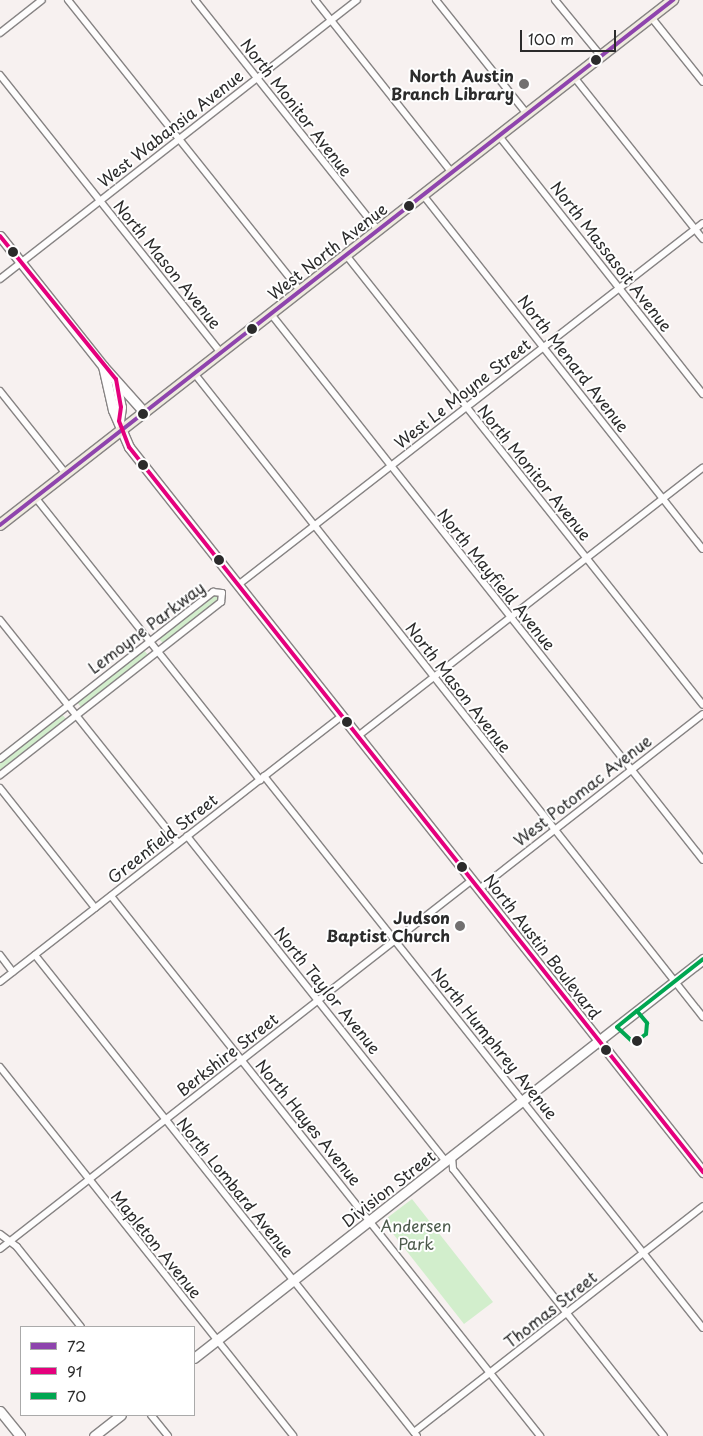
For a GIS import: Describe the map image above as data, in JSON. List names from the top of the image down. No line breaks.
{"streets":{"main road":["West North Avenue"],"street":["North Monitor Avenue","West Wabansia Avenue","North Massasoit Avenue","North Mason Avenue","North Menard Avenue","West Le Moyne Street","North Mayfield Avenue","Lemoyne Parkway","West Potomac Avenue","Greenfield Street","North Austin Boulevard","North Taylor Avenue","North Humphrey Avenue","Berkshire Street","North Hayes Avenue","North Lombard Avenue","Division Street","Mapleton Avenue","Thomas Street"]},"crossings":[["North Monitor Avenue","West Wabansia Avenue"],["North Monitor Avenue","West North Avenue"],["North Monitor Avenue","West Le Moyne Street"],["West Wabansia Avenue","North Mason Avenue"],["West North Avenue","North Massasoit Avenue"],["West North Avenue","North Mason Avenue"],["West North Avenue","North Menard Avenue"],["West North Avenue","North Mayfield Avenue"],["West North Avenue","North Austin Boulevard"],["West North Avenue","North Humphrey Avenue"],["North Massasoit Avenue","West Le Moyne Street"],["North Mason Avenue","West Le Moyne Street"],["North Mason Avenue","West Potomac Avenue"],["North Mason Avenue","Division Street"],["North Menard Avenue","West Le Moyne Street"],["West Le Moyne Street","North Mayfield Avenue"],["West Le Moyne Street","North Austin Boulevard"],["North Mayfield Avenue","West Potomac Avenue"],["Lemoyne Parkway","North Humphrey Avenue"],["West Potomac Avenue","North Austin Boulevard"],["Greenfield Street","North Austin Boulevard"],["Greenfield Street","North Taylor Avenue"],["Greenfield Street","North Humphrey Avenue"],["Greenfield Street","North Hayes Avenue"],["Greenfield Street","North Lombard Avenue"],["North Austin Boulevard","Berkshire Street"],["North Austin Boulevard","Division Street"],["North Taylor Avenue","Berkshire Street"],["North Taylor Avenue","Division Street"],["North Humphrey Avenue","Berkshire Street"],["North Humphrey Avenue","Division Street"],["North Humphrey Avenue","Thomas Street"],["Berkshire Street","North Hayes Avenue"],["Berkshire Street","North Lombard Avenue"],["Berkshire Street","Mapleton Avenue"],["North Hayes Avenue","Division Street"],["North Hayes Avenue","Thomas Street"],["North Lombard Avenue","Division Street"],["North Lombard Avenue","Thomas Street"],["Division Street","Mapleton Avenue"]],"parks":["Andersen Park"],"places":["North Austin Branch Library","Judson Baptist Church"],"lines":["transit line 72","transit line 91","transit line 70"],"legend":["72","91","70"],"scale_bar":"100 m"}
